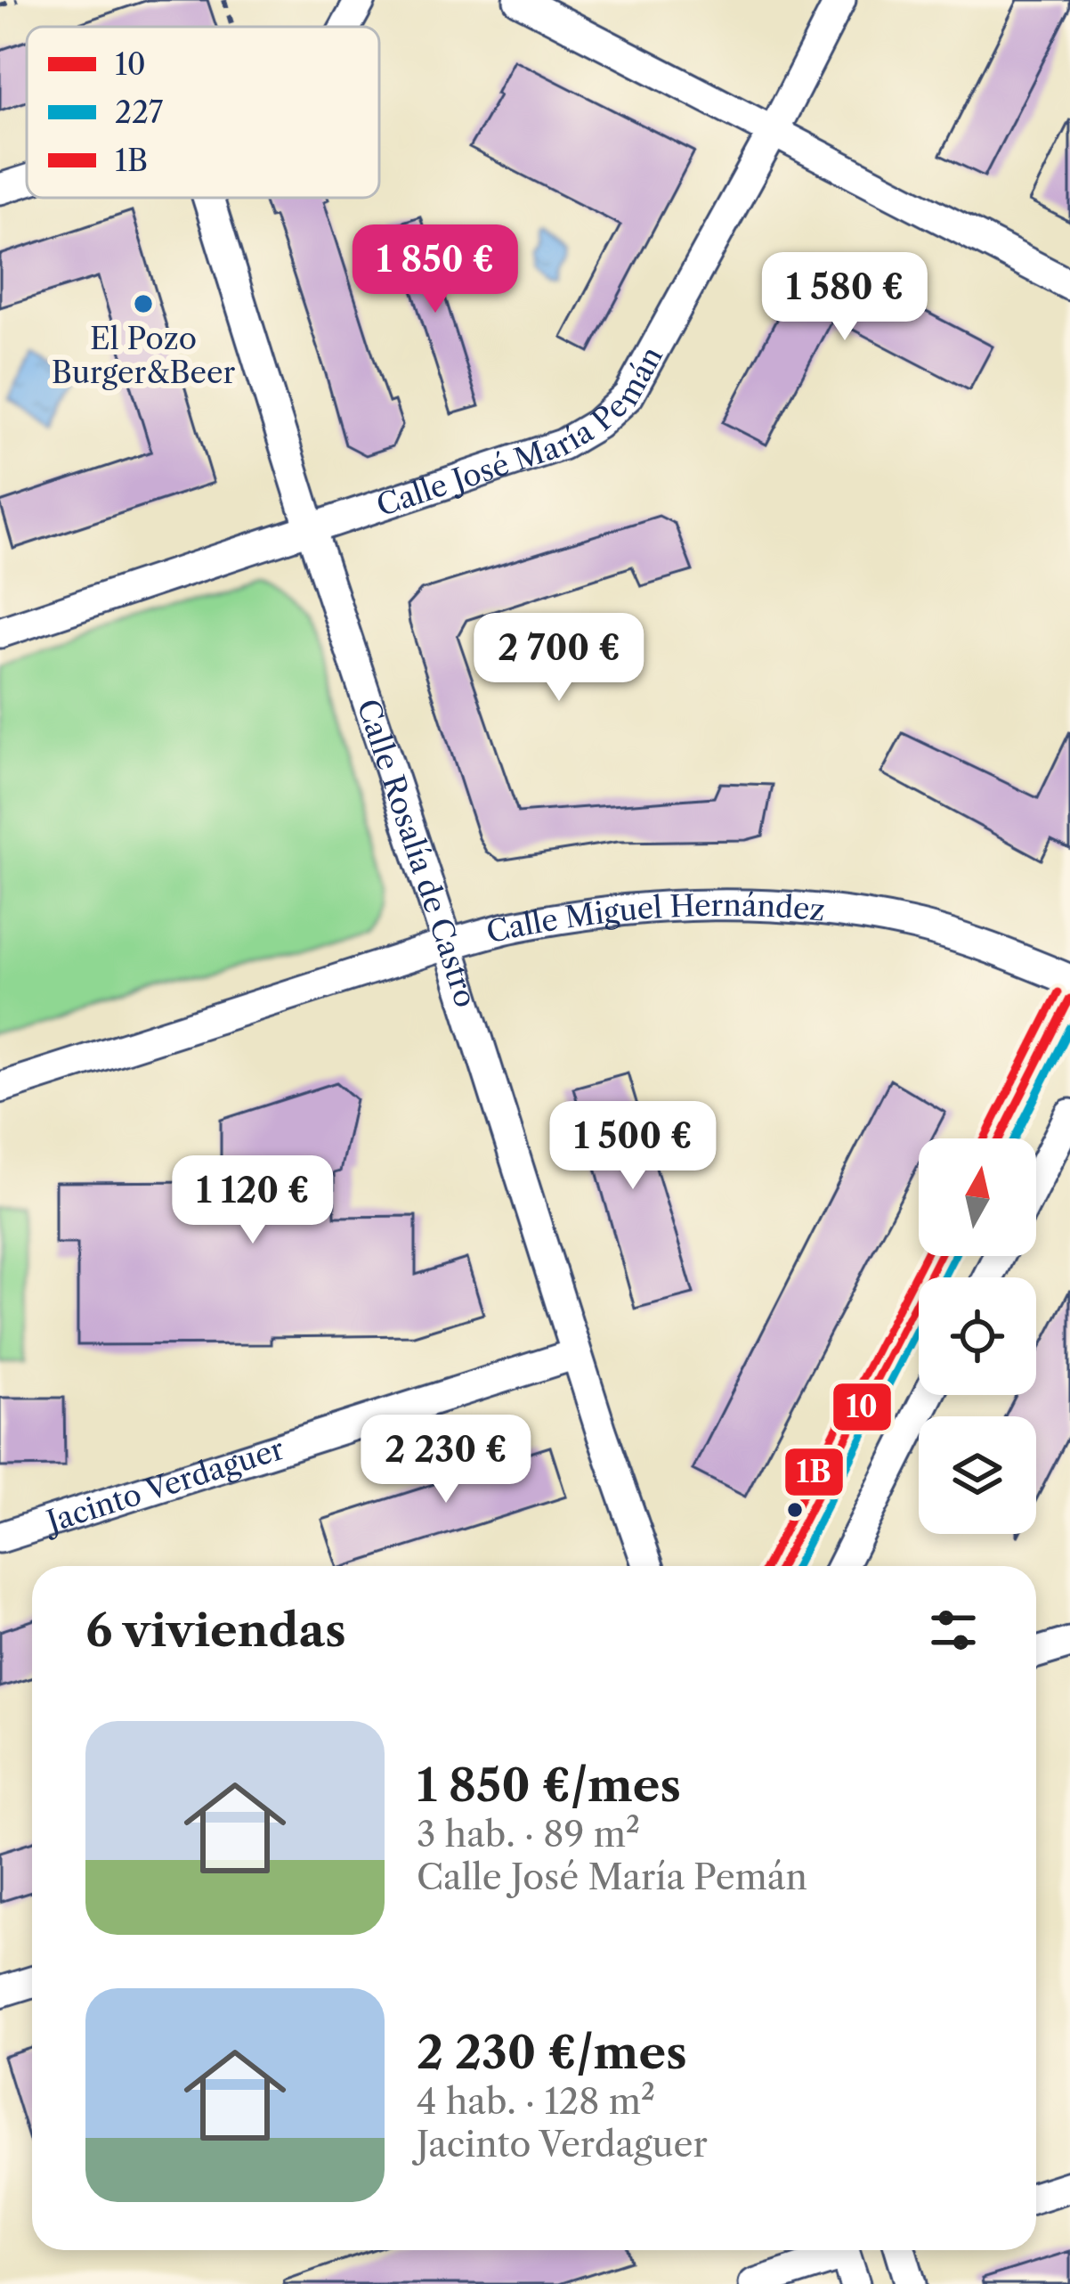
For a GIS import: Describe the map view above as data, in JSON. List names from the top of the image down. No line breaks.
{"streets":{"street":["Calle José María Pemán","Calle Rosalía de Castro","Calle Miguel Hernández","Jacinto Verdaguer"]},"crossings":[["Calle José María Pemán","Calle Rosalía de Castro"],["Calle Rosalía de Castro","Calle Miguel Hernández"],["Calle Rosalía de Castro","Jacinto Verdaguer"]],"places":["El Pozo Burger&Beer"],"lines":["transit line 1B","transit line 10","transit line 227"],"legend":["10","227","1B"],"north":"top","page":{"price":["1 850 €","1 580 €","2 700 €","1 500 €","1 120 €","2 230 €"],"heading":"6 viviendas","list":[{"name":"1 850 €/mes","note":"3 hab. · 89 m² · Calle José María Pemán"},{"name":"2 230 €/mes","note":"4 hab. · 128 m² · Jacinto Verdaguer"}]}}
